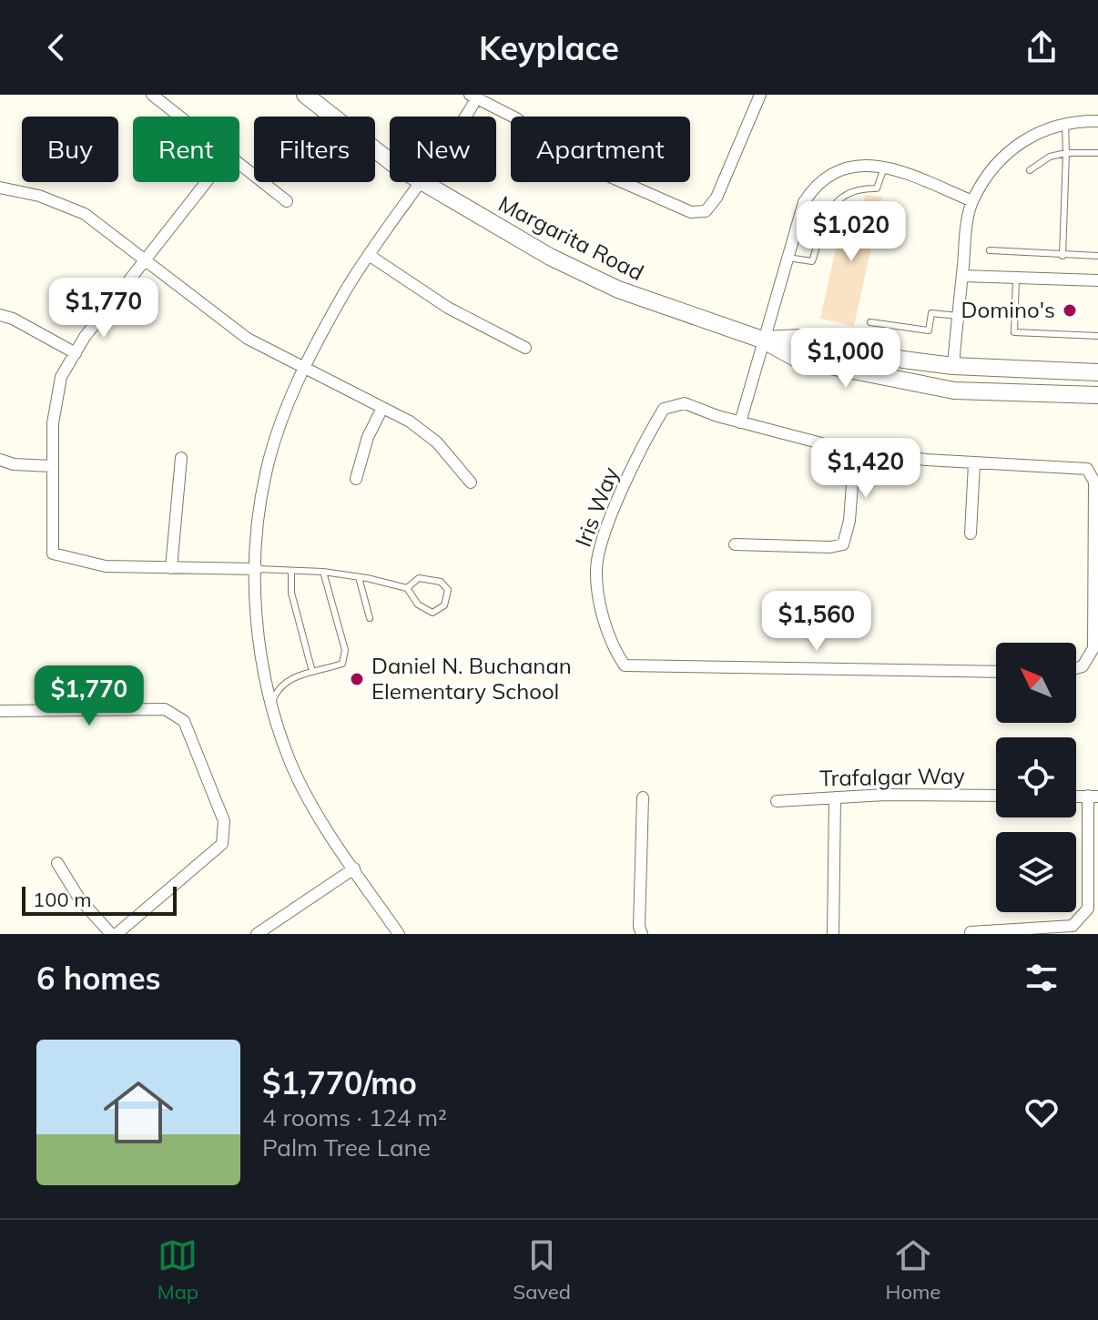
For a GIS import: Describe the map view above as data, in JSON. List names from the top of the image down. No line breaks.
{"streets":{"main road":["Margarita Road"],"street":["Iris Way","Trafalgar Way"]},"places":["Domino's","Daniel N. Buchanan Elementary School"],"scale_bar":"100 m","north":"top left","page":{"header":"Keyplace","chip":["Buy","Rent","Filters","New","Apartment"],"price":["$1,020","$1,770","$1,000","$1,420","$1,560","$1,770"],"scale":"100 m","heading":"6 homes","list":[{"name":"$1,770/mo","note":"4 rooms · 124 m² · Palm Tree Lane"}],"tabs":["Map","Saved","Home"]}}
